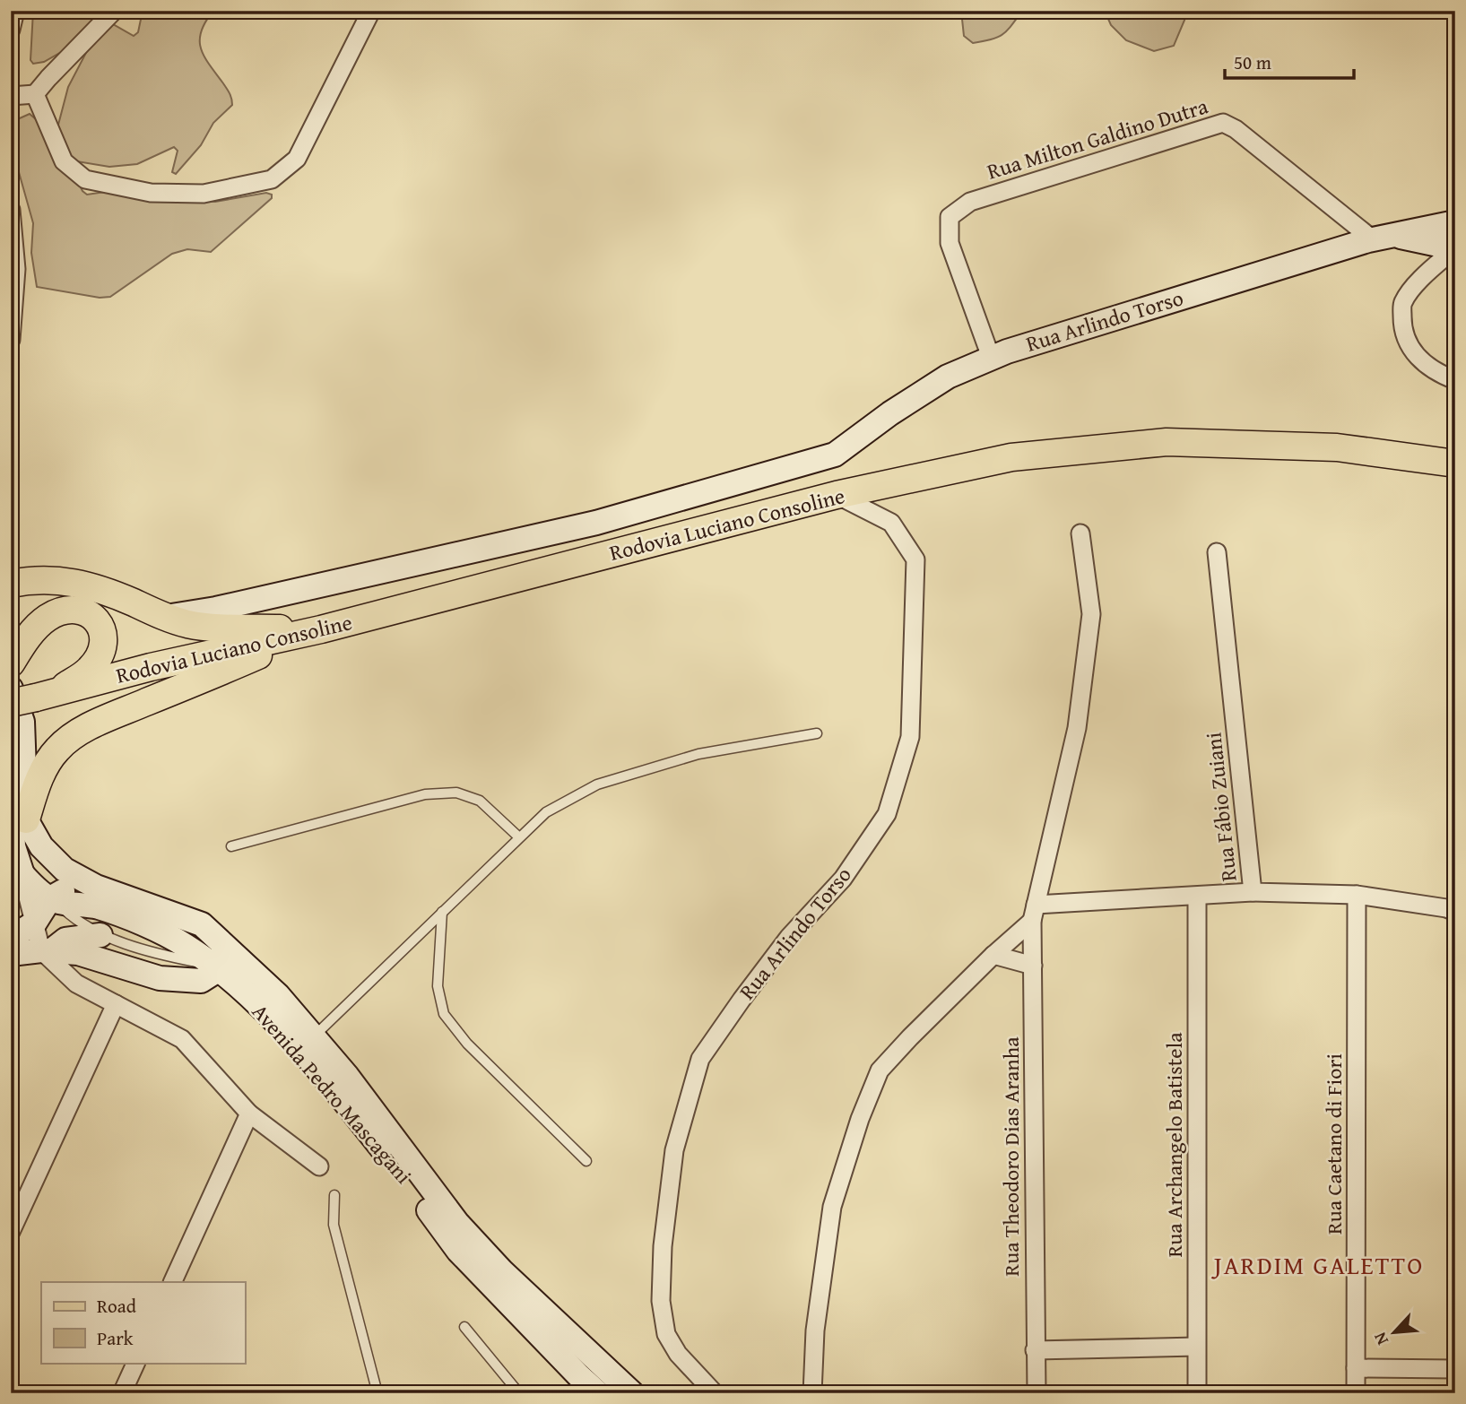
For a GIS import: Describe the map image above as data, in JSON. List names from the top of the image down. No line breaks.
{"streets":{"main road":["Rua Arlindo Torso","Rodovia Luciano Consoline","Avenida Pedro Mascagani"],"street":["Rua Milton Galdino Dutra","Rua Fábio Zuiani","Rua Caetano di Fiori","Rua Archangelo Batistela","Rua Theodoro Dias Aranha"]},"crossings":[["Rua Milton Galdino Dutra","Rua Arlindo Torso"],["Rua Arlindo Torso","Rodovia Luciano Consoline"],["Rua Fábio Zuiani","Rua Caetano di Fiori"]],"districts":["JARDIM GALETTO"],"legend":["Road","Park"],"scale_bar":"50 m","north":"bottom left"}
